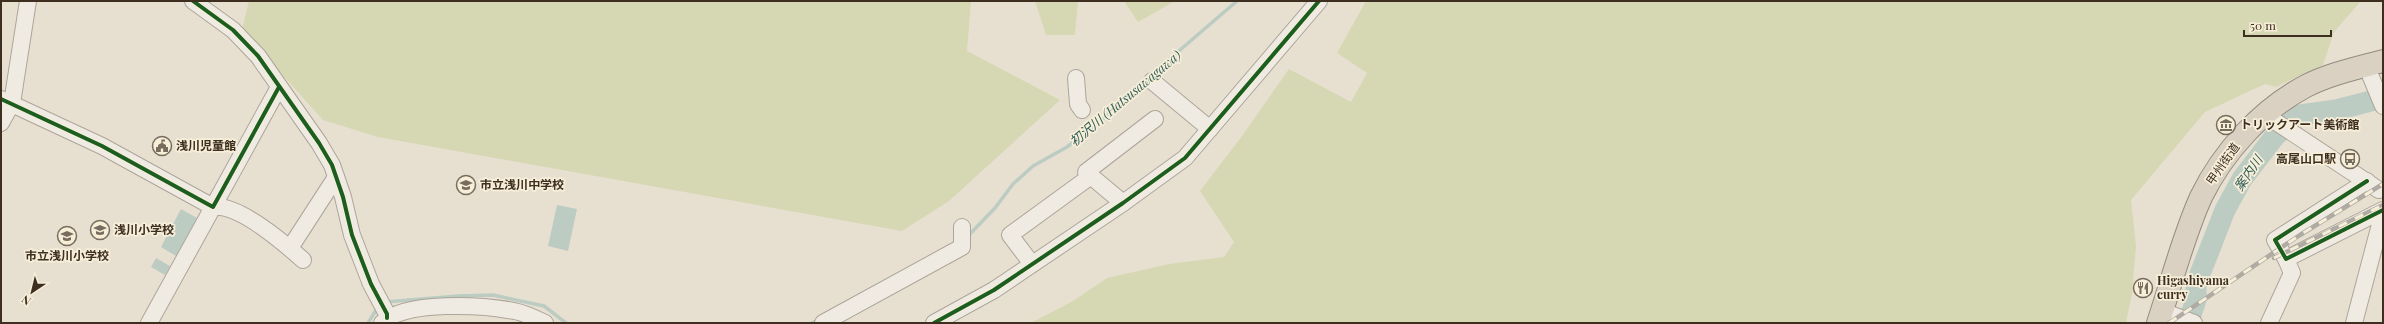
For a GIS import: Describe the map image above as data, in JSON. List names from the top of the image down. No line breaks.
{"streets":{"highway":["甲州街道"]},"water":["初沢川 (Hatsusawagawa)","案内川"],"places":{"museum":["トリックアート美術館"],"public building":["浅川児童館"],"bus stop":["高尾山口駅"],"school or university":["市立浅川中学校","浅川小学校","市立浅川小学校"],"restaurant":["Higashiyama curry"]},"scale_bar":"50 m","north":"bottom left"}
